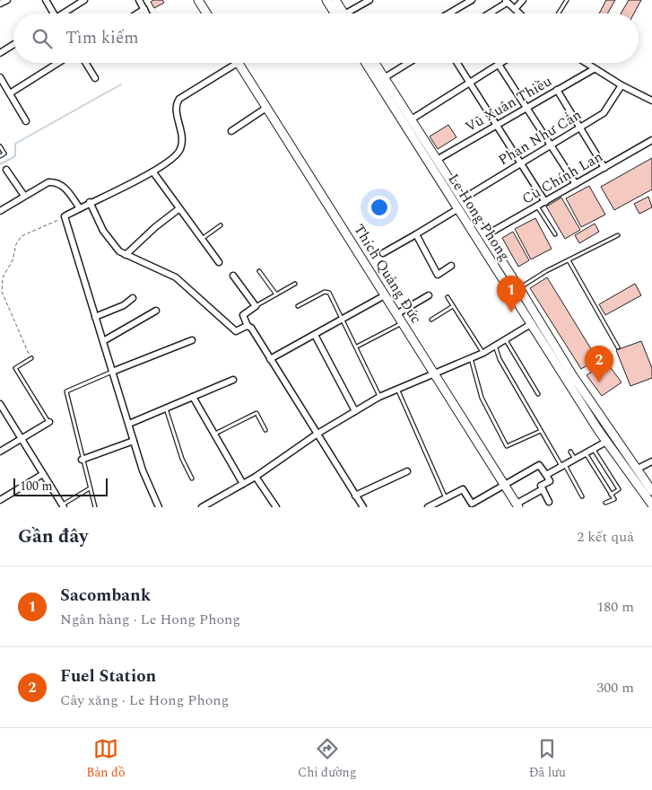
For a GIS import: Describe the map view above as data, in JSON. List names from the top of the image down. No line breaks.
{"streets":{"main road":["Le Hong Phong","Thích Quảng Đức"],"street":["Vũ Xuân Thiều","Phan Như Cẩn","Cù Chính Lan"]},"crossings":[["Vũ Xuân Thiều","Le Hong Phong"],["Phan Như Cẩn","Le Hong Phong"],["Cù Chính Lan","Le Hong Phong"]],"scale_bar":"100 m","page":{"search":"Tìm kiếm","pins":["1","2"],"scale":"100 m","heading":["Gần đây","2 kết quả"],"list":[{"mark":"1","name":"Sacombank","note":"Ngân hàng · Le Hong Phong","value":"180 m"},{"mark":"2","name":"Fuel Station","note":"Cây xăng · Le Hong Phong","value":"300 m"}],"nav":["Bản đồ","Chỉ đường","Đã lưu"]}}
